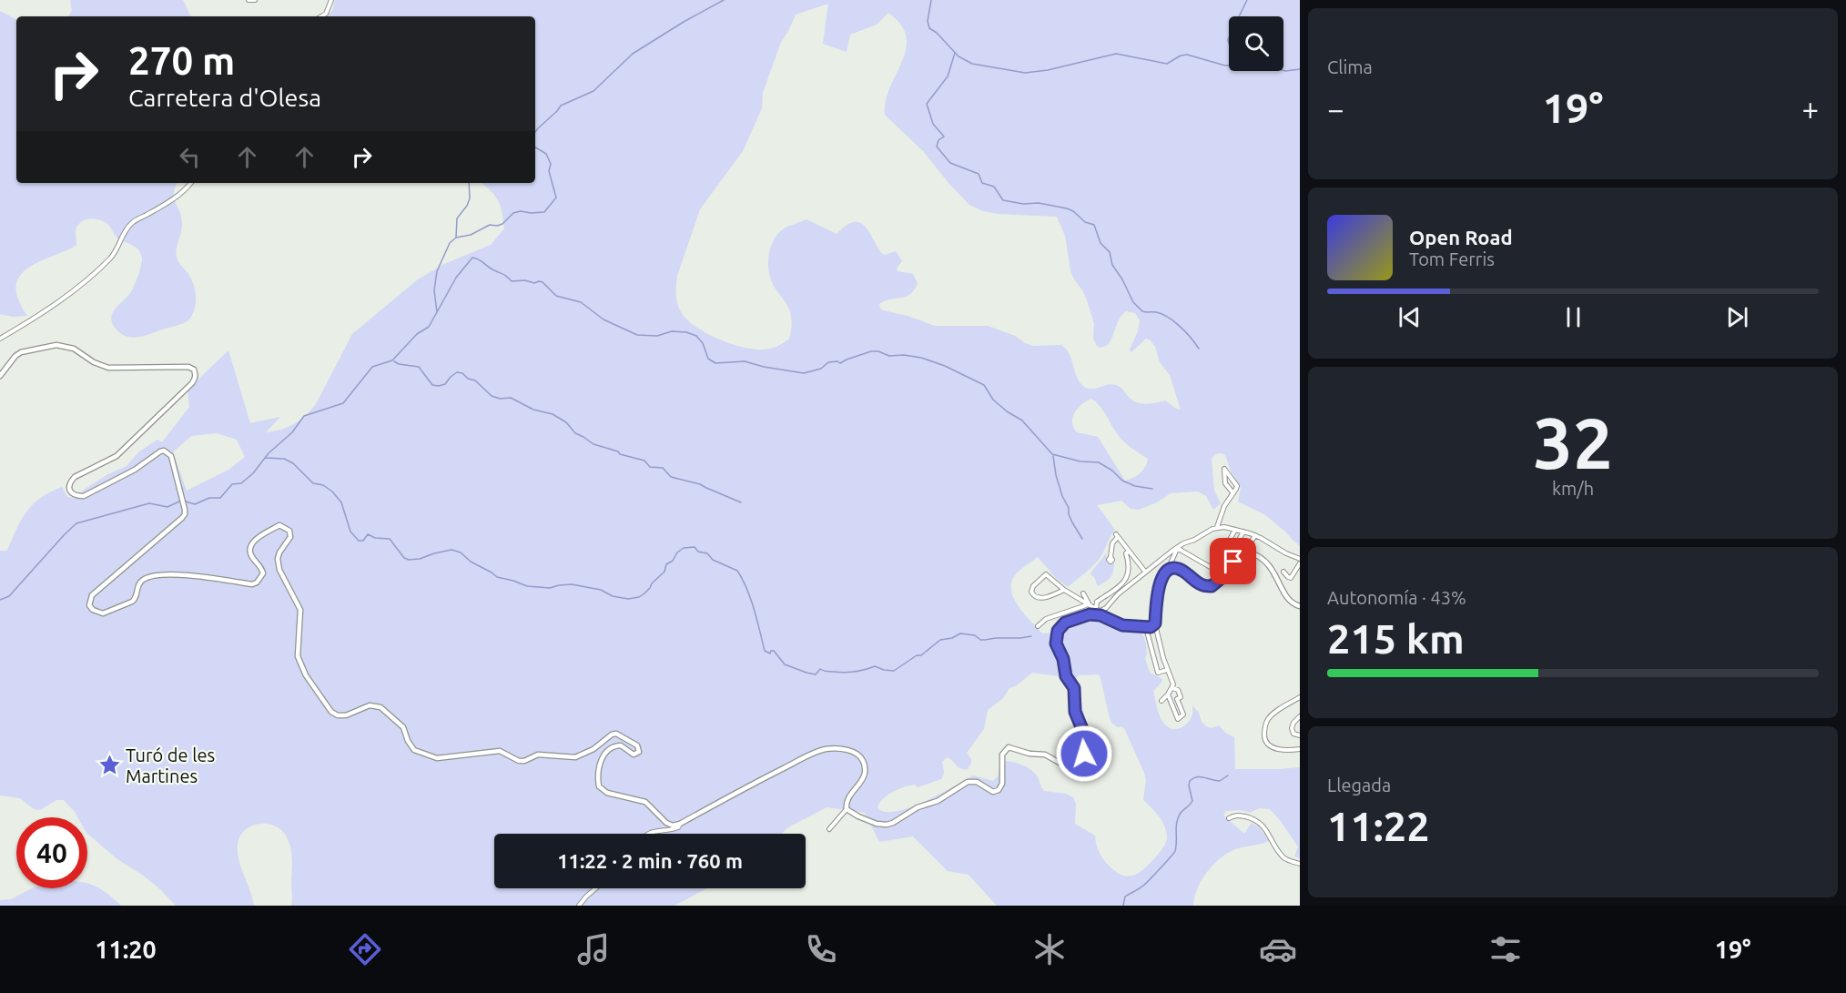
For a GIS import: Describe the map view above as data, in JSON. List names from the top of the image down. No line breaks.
{"places":{"place":["Turó de les Martines"]},"page":{"tile":["Clima",["32","km/h"],["Autonomía · 43%","215 km"],["Llegada","11:22"]],"turn":["270 m","Carretera d'Olesa"],"heat":["−","19°","+"],"song":["Open Road","Tom Ferris"],"limit":"40","trip":"11:22 · 2 min · 760 m","tabs":["11:20","19°"]}}
